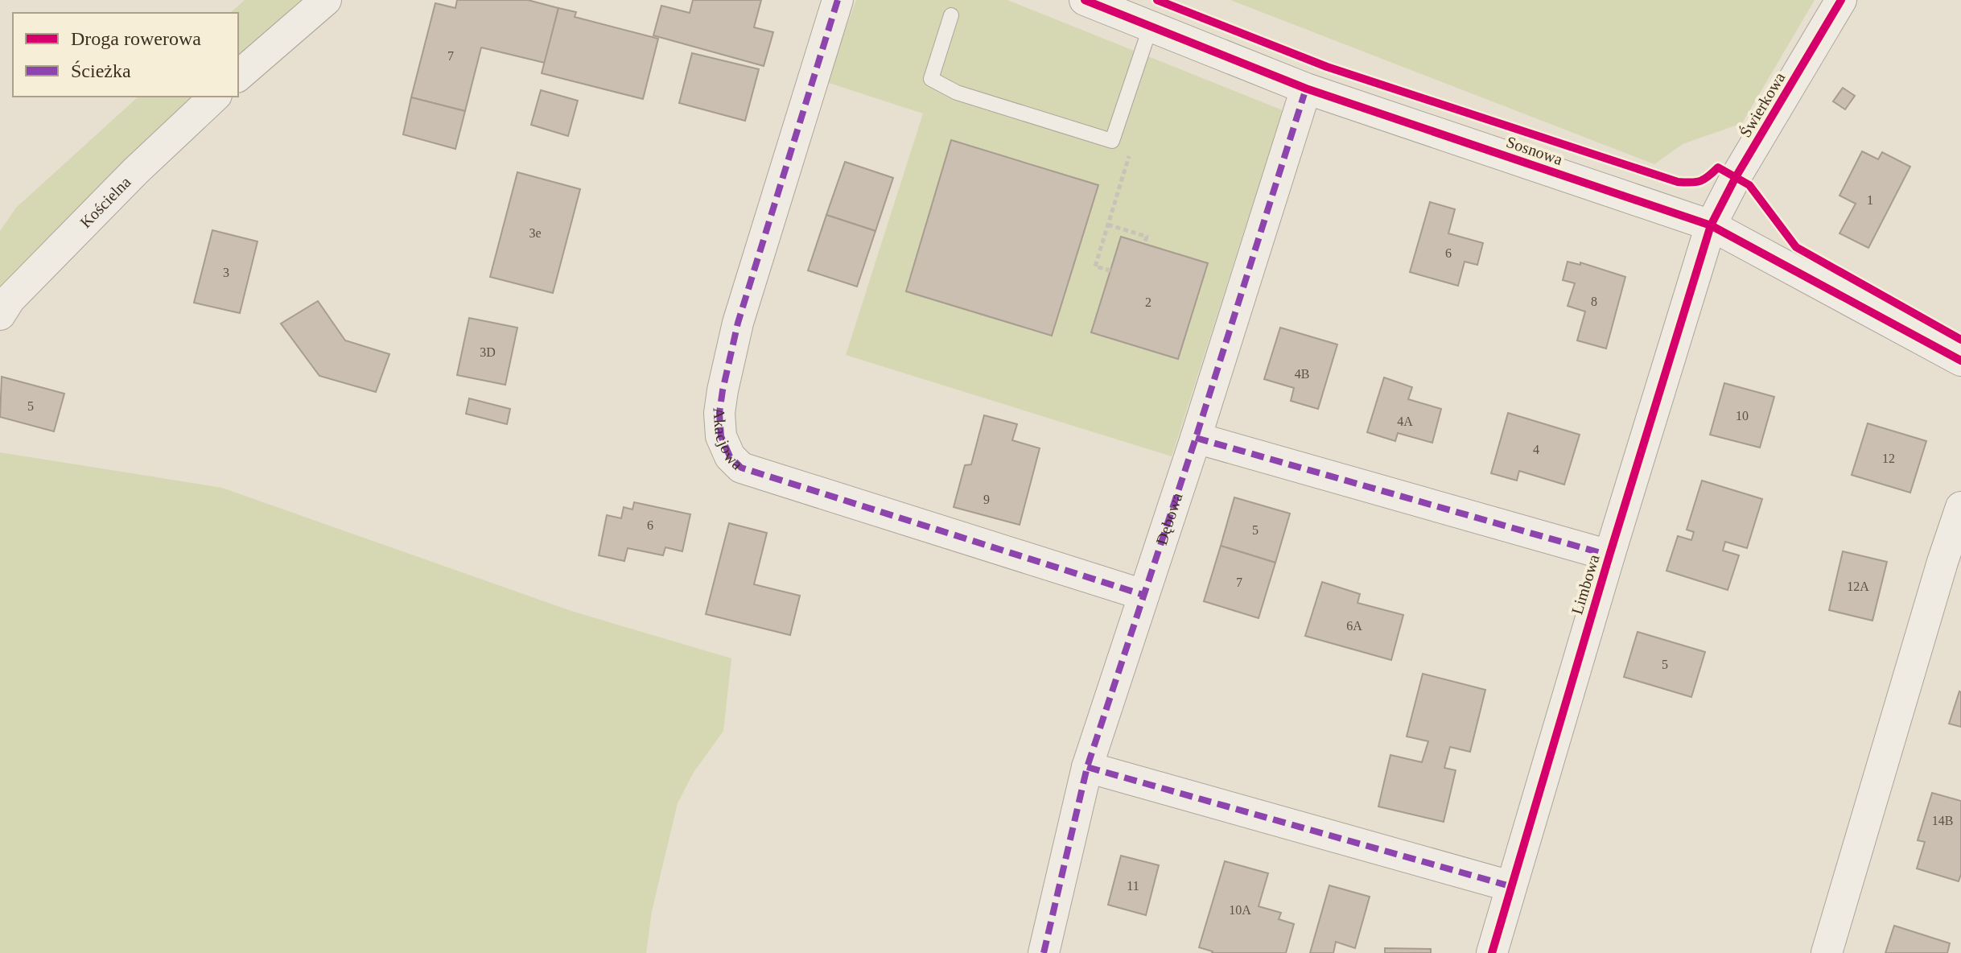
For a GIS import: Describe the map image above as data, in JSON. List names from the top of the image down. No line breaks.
{"streets":{"street":["Świerkowa","Sosnowa","Kościelna","Akacjowa","Dębowa","Limbowa"]},"crossings":[["Świerkowa","Sosnowa"],["Świerkowa","Limbowa"],["Sosnowa","Dębowa"],["Sosnowa","Limbowa"],["Akacjowa","Dębowa"],["Dębowa","Limbowa"]],"house_numbers":["7","1","3e","6","3","8","2","3D","4B","5","10","4A","4","12","9","6","5","7","12A","6A","5","14B","11","10A"],"legend":["Droga rowerowa","Ścieżka"]}
